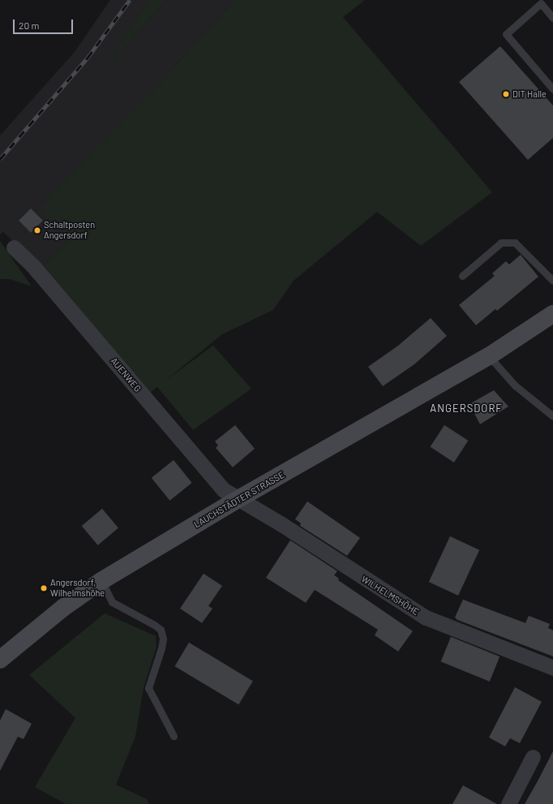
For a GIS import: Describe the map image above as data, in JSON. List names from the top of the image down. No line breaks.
{"streets":{"main road":["LAUCHSTÄDTER STRASSE"],"street":["AUENWEG","WILHELMSHÖHE"]},"crossings":[["AUENWEG","LAUCHSTÄDTER STRASSE"],["AUENWEG","WILHELMSHÖHE"],["LAUCHSTÄDTER STRASSE","WILHELMSHÖHE"]],"districts":["ANGERSDORF"],"places":["DIT Halle","Schaltposten Angersdorf","Angersdorf, Wilhelmshöhe"],"scale_bar":"20 m"}
